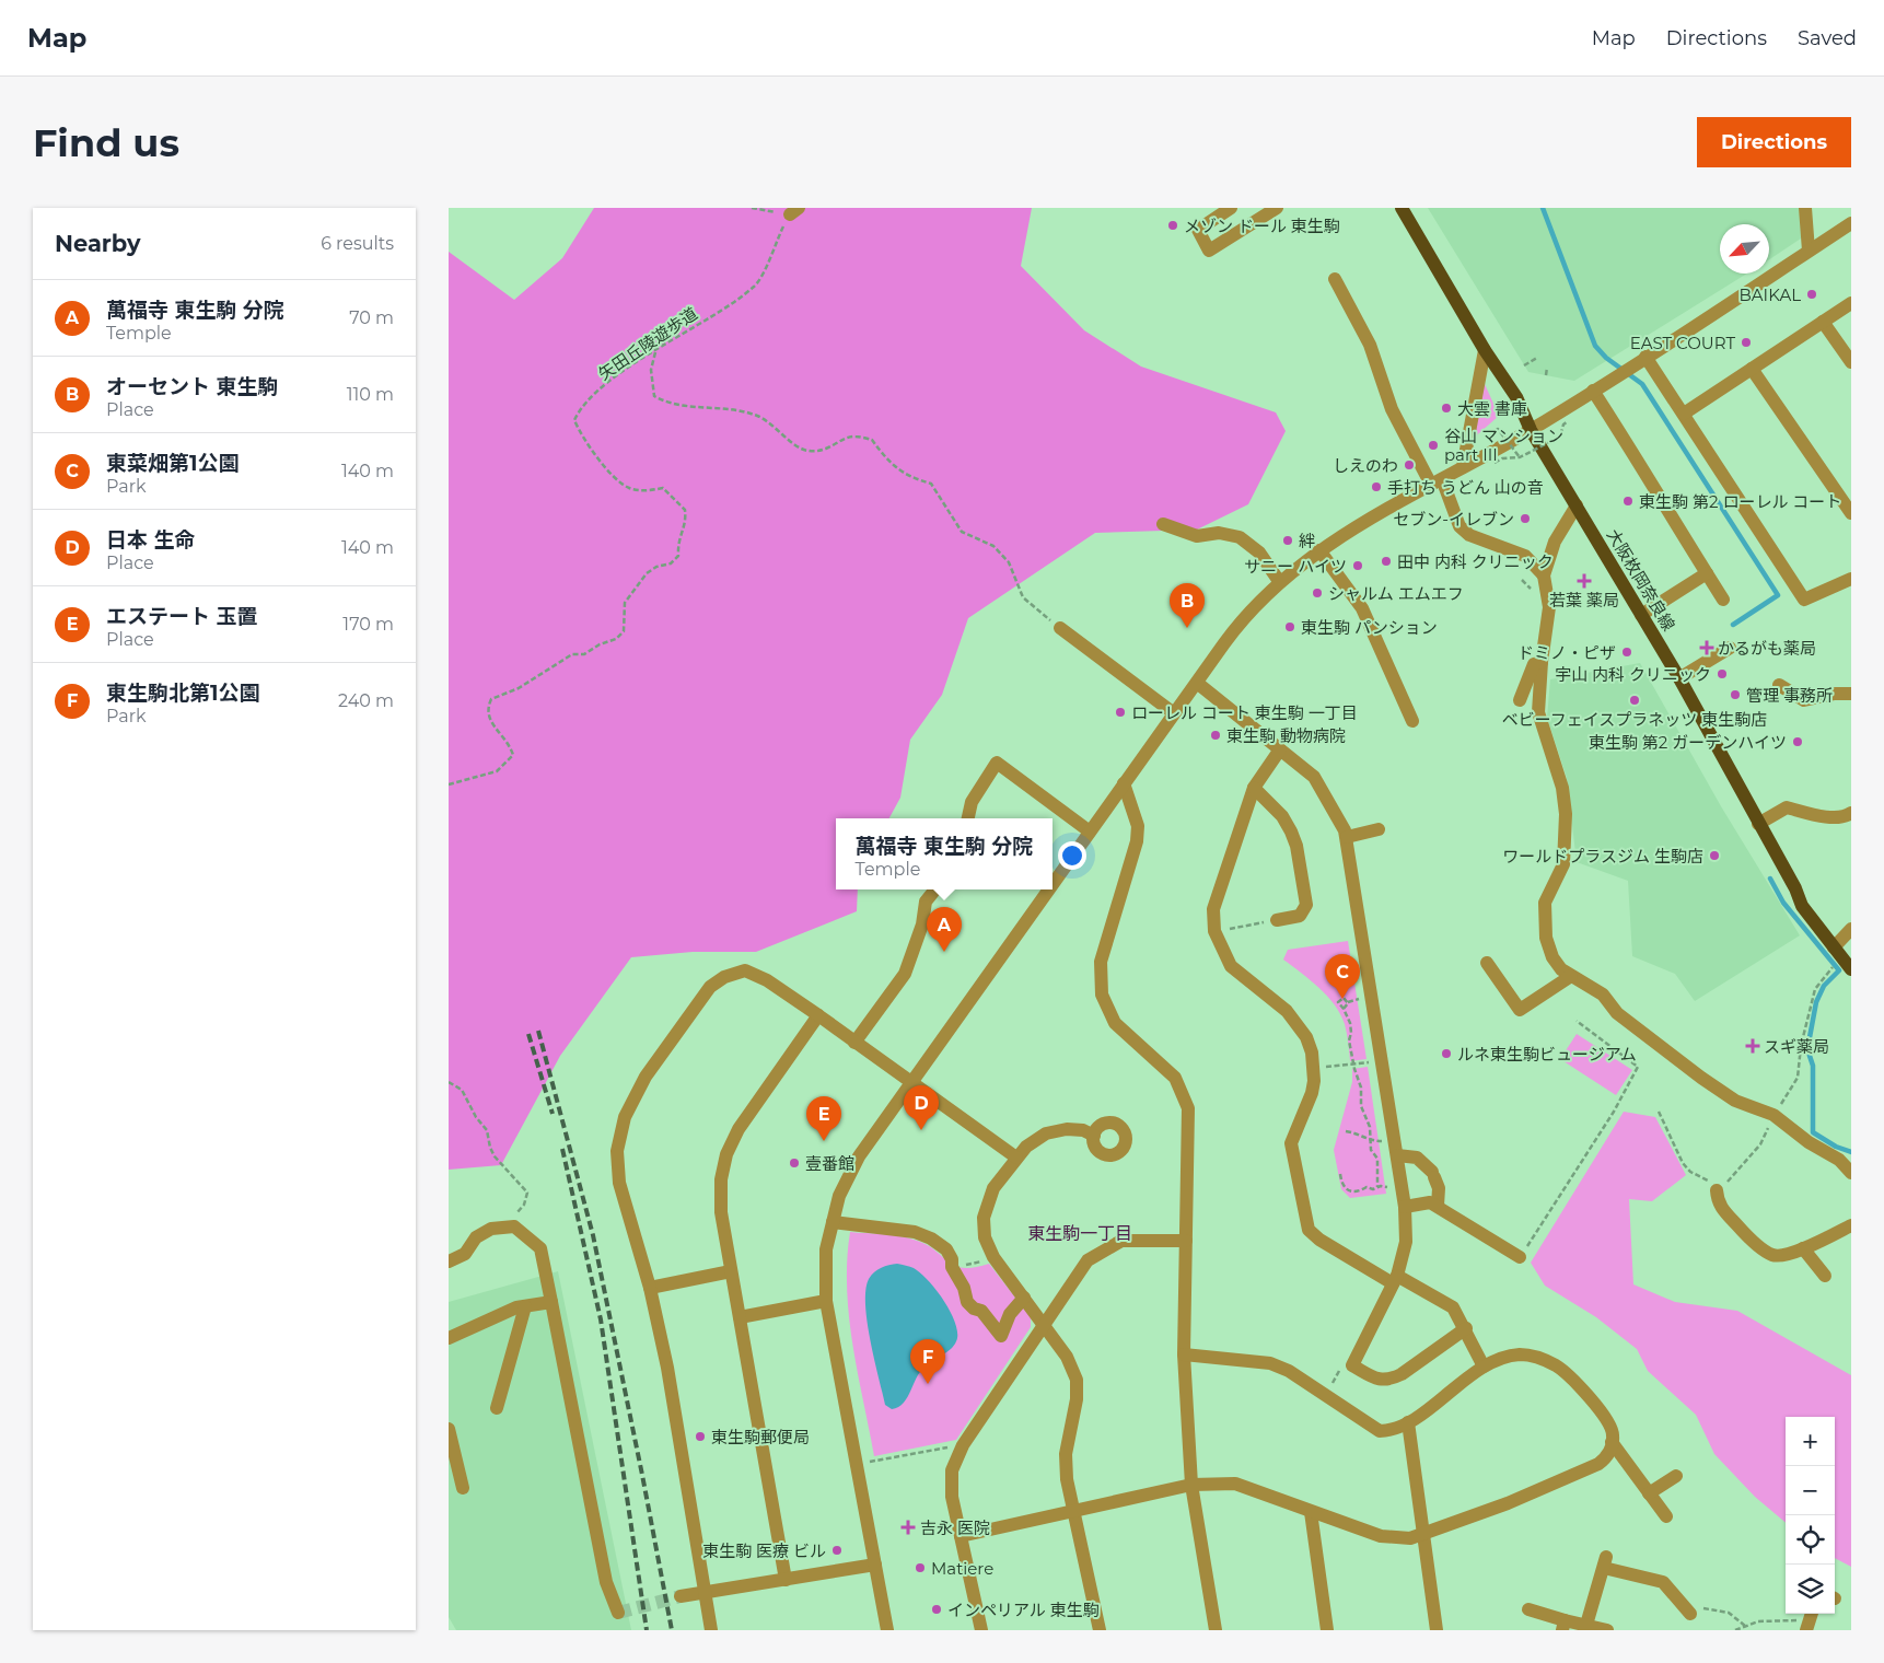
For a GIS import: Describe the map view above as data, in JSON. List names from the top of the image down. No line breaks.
{"streets":{"main road":["大阪枚岡奈良線"],"path":["矢田丘陵遊歩道"]},"districts":["東生駒一丁目"],"places":{"other":["メゾン ドール 東生駒","BAIKAL","EAST COURT","大雲 書庫","谷山 マンション part III","しえのわ","手打ち うどん 山の音","東生駒 第2 ローレル コート","セブン-イレブン","絆","田中 内科 クリニック","サニー ハイツ","シャルム エムエフ","東生駒 パンション","ドミノ・ピザ","宇山 内科 クリニック","管理 事務所","ベビーフェイスプラネッツ 東生駒店","ローレル コート 東生駒 一丁目","東生駒 動物病院","東生駒 第2 ガーデンハイツ","ワールドプラスジム 生駒店","ルネ東生駒ビュージアム","壹番館","東生駒郵便局","東生駒 医療 ビル","Matiere","インペリアル 東生駒"],"health":["若葉 薬局","かるがも薬局","スギ薬局","吉永 医院"]},"north":"bottom left","page":{"header":"Map","nav":["Map","Directions","Saved"],"buttons":"Directions","title":"Find us","heading":["Nearby","6 results"],"list":[{"mark":"A","name":"萬福寺 東生駒 分院","note":"Temple","value":"70 m"},{"mark":"B","name":"オーセント 東生駒","note":"Place","value":"110 m"},{"mark":"C","name":"東菜畑第1公園","note":"Park","value":"140 m"},{"mark":"D","name":"日本 生命","note":"Place","value":"140 m"},{"mark":"E","name":"エステート 玉置","note":"Place","value":"170 m"},{"mark":"F","name":"東生駒北第1公園","note":"Park","value":"240 m"}],"pins":["B","A","C","D","E","F"],"popup":["萬福寺 東生駒 分院","Temple"],"map_buttons":["+","−"]}}
